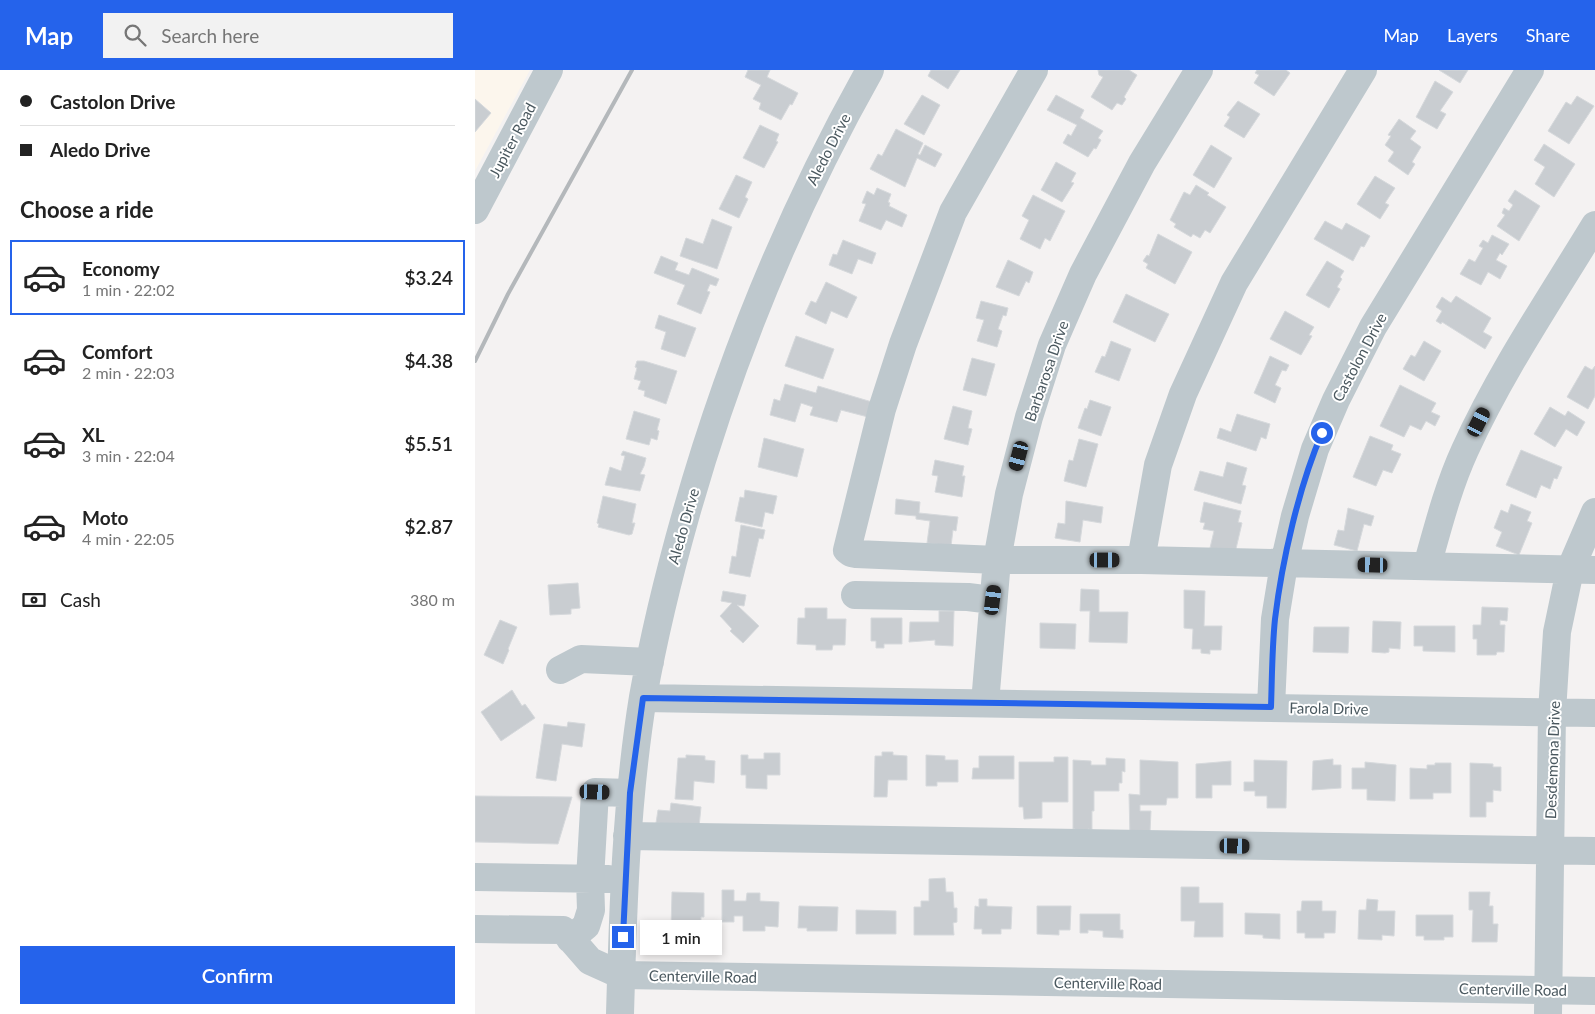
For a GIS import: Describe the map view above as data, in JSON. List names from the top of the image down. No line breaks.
{"streets":{"street":["Jupiter Road","Aledo Drive","Castolon Drive","Barbarosa Drive","Farola Drive","Desdemona Drive","Centerville Road"]},"crossings":[["Aledo Drive","Farola Drive"],["Aledo Drive","Centerville Road"],["Castolon Drive","Farola Drive"],["Barbarosa Drive","Farola Drive"],["Farola Drive","Desdemona Drive"],["Desdemona Drive","Centerville Road"]],"page":{"header":"Map","search":"Search here","nav":["Map","Layers","Share"],"banner":["Castolon Drive","Aledo Drive"],"heading":"Choose a ride","list":[{"name":"Economy","note":"1 min · 22:02","value":"$3.24"},{"name":"Comfort","note":"2 min · 22:03","value":"$4.38"},{"name":"XL","note":"3 min · 22:04","value":"$5.51"},{"name":"Moto","note":"4 min · 22:05","value":"$2.87"}],"pay":["Cash","380 m"],"bubble":"1 min","buttons":"Confirm"}}
